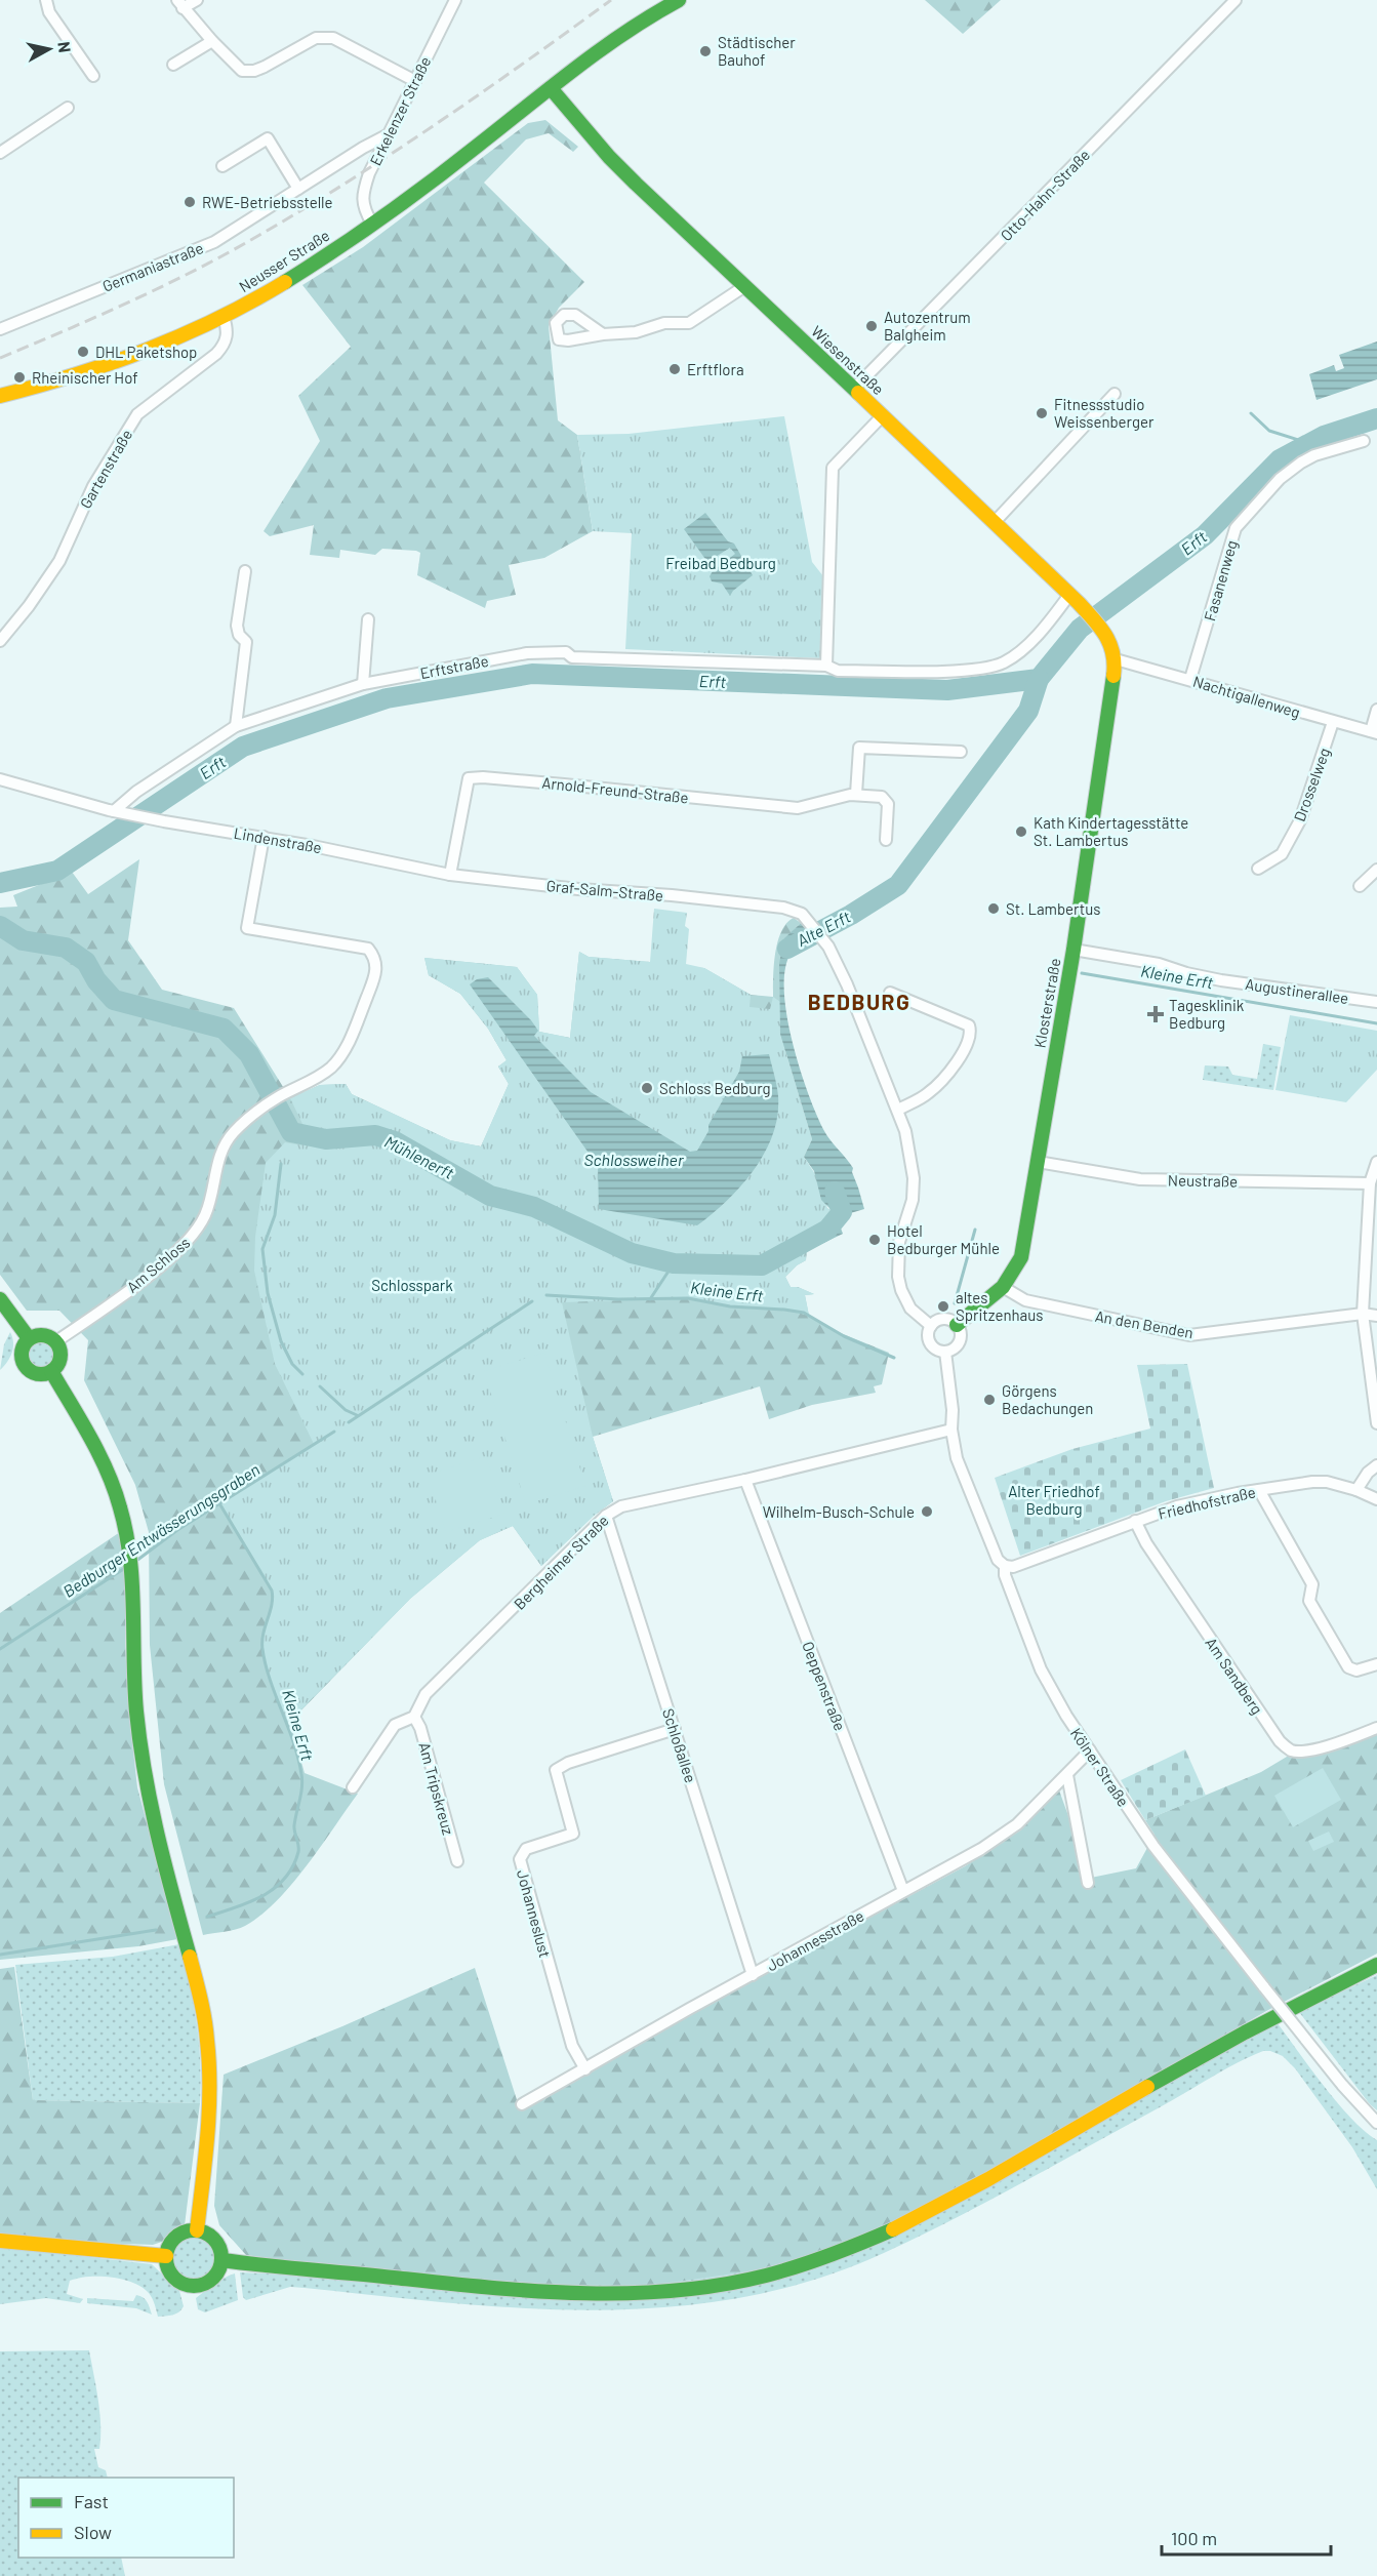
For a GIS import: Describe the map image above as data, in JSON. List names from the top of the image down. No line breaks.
{"streets":{"street":["Erkelenzer Straße","Otto-Hahn-Straße","Neusser Straße","Germaniastraße","Wiesenstraße","Gartenstraße","Fasanenweg","Erftstraße","Nachtigallenweg","Drosselweg","Arnold-Freund-Straße","Lindenstraße","Graf-Salm-Straße","Augustinerallee","Klosterstraße","Neustraße","Am Schloss","An den Benden","Friedhofstraße","Bergheimer Straße","Am Sandberg","Oeppenstraße","Schloßallee","Kölner Straße","Am Tripskreuz","Johanneslust","Johannesstraße"]},"crossings":[["Erkelenzer Straße","Neusser Straße"],["Erkelenzer Straße","Germaniastraße"],["Otto-Hahn-Straße","Wiesenstraße"],["Neusser Straße","Wiesenstraße"],["Neusser Straße","Gartenstraße"],["Wiesenstraße","Erftstraße"],["Wiesenstraße","Nachtigallenweg"],["Wiesenstraße","Klosterstraße"],["Fasanenweg","Nachtigallenweg"],["Erftstraße","Lindenstraße"],["Nachtigallenweg","Drosselweg"],["Nachtigallenweg","Klosterstraße"],["Arnold-Freund-Straße","Graf-Salm-Straße"],["Lindenstraße","Graf-Salm-Straße"],["Lindenstraße","Am Schloss"],["Augustinerallee","Klosterstraße"],["Klosterstraße","Neustraße"],["Klosterstraße","An den Benden"],["Klosterstraße","Kölner Straße"],["Friedhofstraße","Am Sandberg"],["Friedhofstraße","Kölner Straße"],["Bergheimer Straße","Oeppenstraße"],["Bergheimer Straße","Schloßallee"],["Bergheimer Straße","Kölner Straße"],["Bergheimer Straße","Am Tripskreuz"],["Oeppenstraße","Johannesstraße"],["Schloßallee","Johanneslust"],["Schloßallee","Johannesstraße"],["Kölner Straße","Johannesstraße"],["Johanneslust","Johannesstraße"]],"districts":["BEDBURG"],"water":["Erft","Alte Erft","Kleine Erft","Mühlenerft","Schlossweiher","Bedburger Entwässerungsgraben"],"parks":["Freibad Bedburg","Schlosspark","Alter Friedhof Bedburg"],"places":{"other":["Städtischer Bauhof","RWE-Betriebsstelle","Autozentrum Balgheim","DHL Paketshop","Erftflora","Rheinischer Hof","Fitnessstudio Weissenberger","Kath Kindertagesstätte St. Lambertus","St. Lambertus","Schloss Bedburg","Hotel Bedburger Mühle","altes Spritzenhaus","Görgens Bedachungen","Wilhelm-Busch-Schule"],"health":["Tagesklinik Bedburg"]},"legend":["Fast","Slow"],"scale_bar":"100 m","north":"right"}
